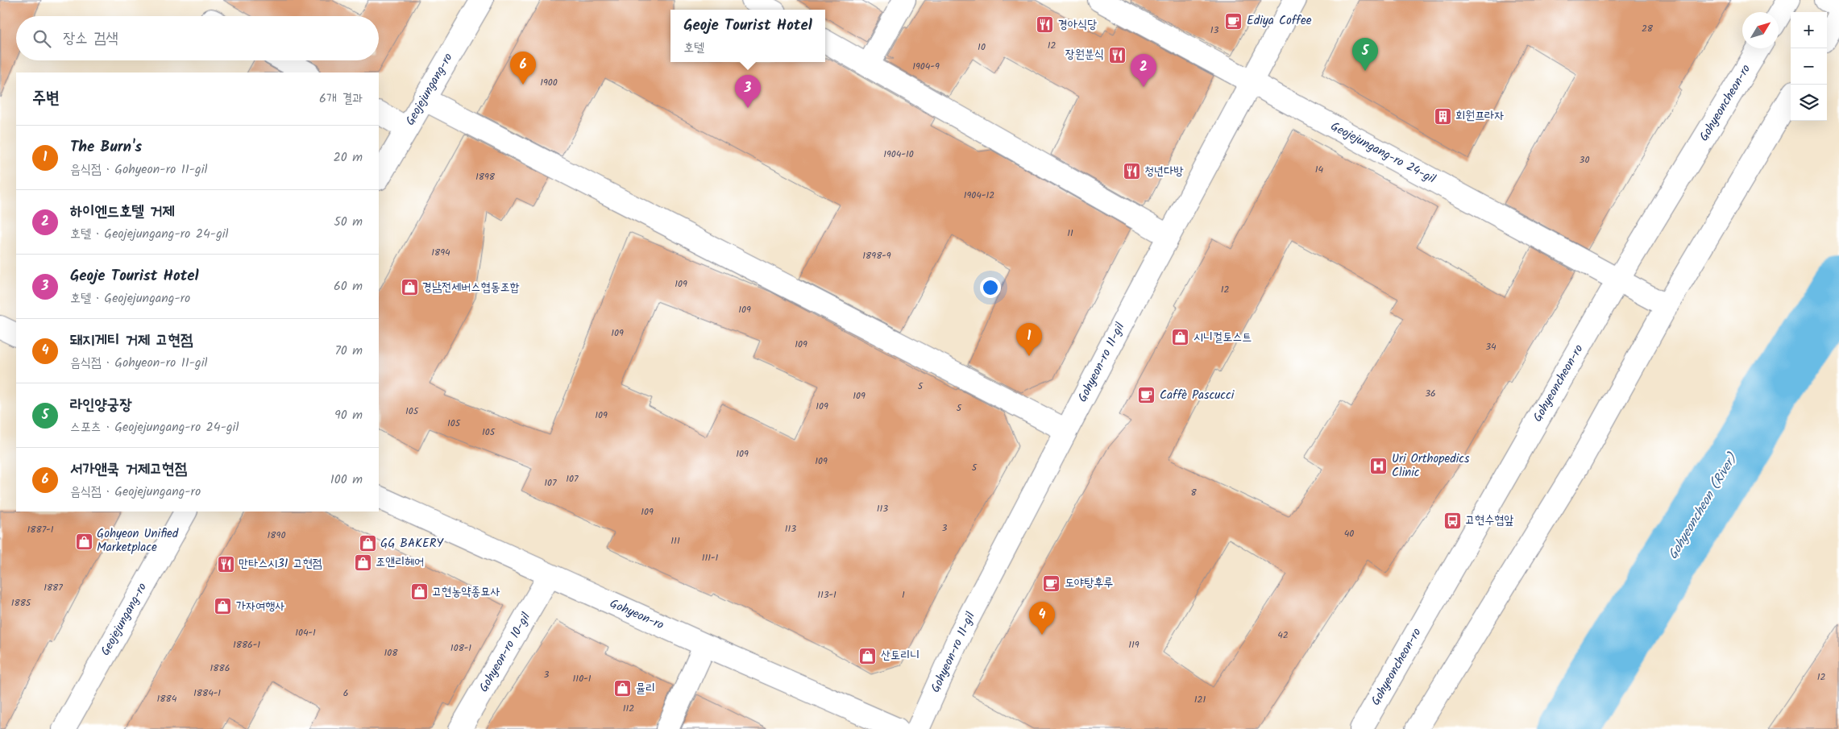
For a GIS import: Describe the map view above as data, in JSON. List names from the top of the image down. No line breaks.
{"streets":{"street":["Geojejungang-ro","Gohyeoncheon-ro","Geojejungang-ro 24-gil","Gohyeon-ro 11-gil","Gohyeon-ro","Gohyeon-ro 10-gil"]},"crossings":[["Gohyeoncheon-ro","Geojejungang-ro 24-gil"],["Geojejungang-ro 24-gil","Gohyeon-ro 11-gil"],["Gohyeon-ro","Gohyeon-ro 10-gil"]],"water":["Gohyeoncheon (River)"],"places":{"cafe":["Ediya Coffee","Caffè Pascucci","도야탕후루"],"restaurant":["경아식당","장원분식","청년다방","만타스시31 고현점"],"building":["회원프라자"],"shop":["경남전세버스협동조합","시니컬토스트","Gohyeon Unified Marketplace","GG BAKERY","조앤리헤어","고현농약종묘사","가자여행사","산토리니","뮬리"],"hospital":["Uri Orthopedics Clinic"],"bus stop":["고현수협앞"]},"house_numbers":["28","13","12","10","1904-9","1900","1904-10","30","14","1898","1904-12","11","1894","1898-9","109","12","109","109","109","34","5","36","109","109","5","105","109","105","105","109","109","5","107","107","8","113","109","3","113","1887-1","40","1890","111","111-1","1887","113-1","1","1885","104-1","42","1886-1","119","108-1","108","1886","3","12","110-1","1884-1","6","1884","121","112"],"north":"top right","page":{"popup":["Geoje Tourist Hotel","호텔"],"map_buttons":["+","−"],"search":"장소 검색","pins":["5","6","2","3","1","4"],"heading":["주변","6개 결과"],"list":[{"mark":"1","name":"The Burn's","note":"음식점 · Gohyeon-ro 11-gil","value":"20 m"},{"mark":"2","name":"하이엔드호텔 거제","note":"호텔 · Geojejungang-ro 24-gil","value":"50 m"},{"mark":"3","name":"Geoje Tourist Hotel","note":"호텔 · Geojejungang-ro","value":"60 m"},{"mark":"4","name":"돼지게티 거제 고현점","note":"음식점 · Gohyeon-ro 11-gil","value":"70 m"},{"mark":"5","name":"라인양궁장","note":"스포츠 · Geojejungang-ro 24-gil","value":"90 m"},{"mark":"6","name":"서가앤쿡 거제고현점","note":"음식점 · Geojejungang-ro","value":"100 m"}]}}
